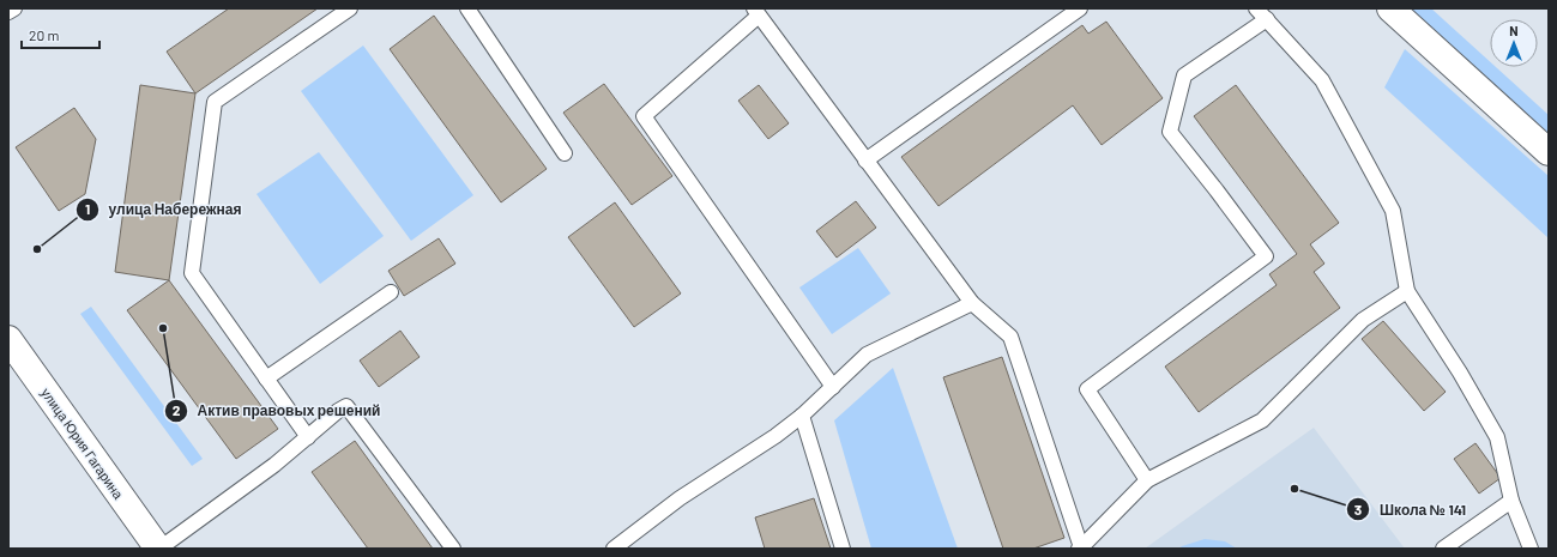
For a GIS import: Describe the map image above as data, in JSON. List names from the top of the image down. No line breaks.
{"streets":{"main road":["улица Юрия Гагарина"]},"places":["улица Набережная","Актив правовых решений","Школа № 141"],"scale_bar":"20 m","north":"top"}
